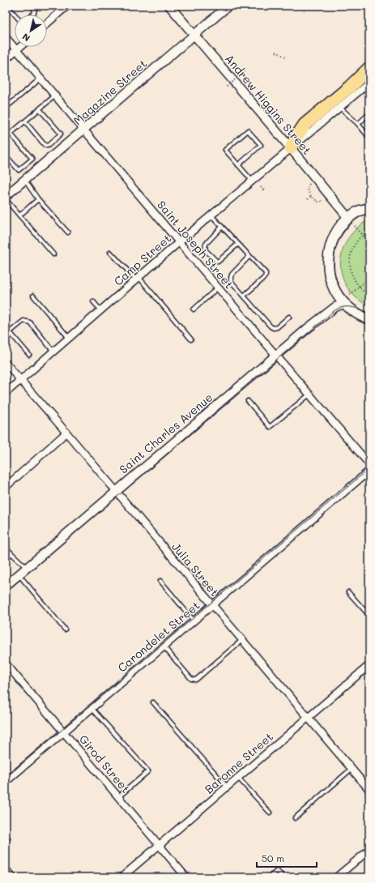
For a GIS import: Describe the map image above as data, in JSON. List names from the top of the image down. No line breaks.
{"streets":{"street":["Magazine Street","Andrew Higgins Street","Saint Joseph Street","Camp Street","Saint Charles Avenue","Julia Street","Carondelet Street","Baronne Street","Girod Street"]},"crossings":[["Magazine Street","Andrew Higgins Street"],["Magazine Street","Saint Joseph Street"],["Andrew Higgins Street","Camp Street"],["Saint Joseph Street","Camp Street"],["Saint Joseph Street","Saint Charles Avenue"],["Camp Street","Julia Street"],["Saint Charles Avenue","Julia Street"],["Julia Street","Carondelet Street"],["Julia Street","Baronne Street"],["Carondelet Street","Girod Street"],["Baronne Street","Girod Street"]],"scale_bar":"50 m","north":"bottom left"}
